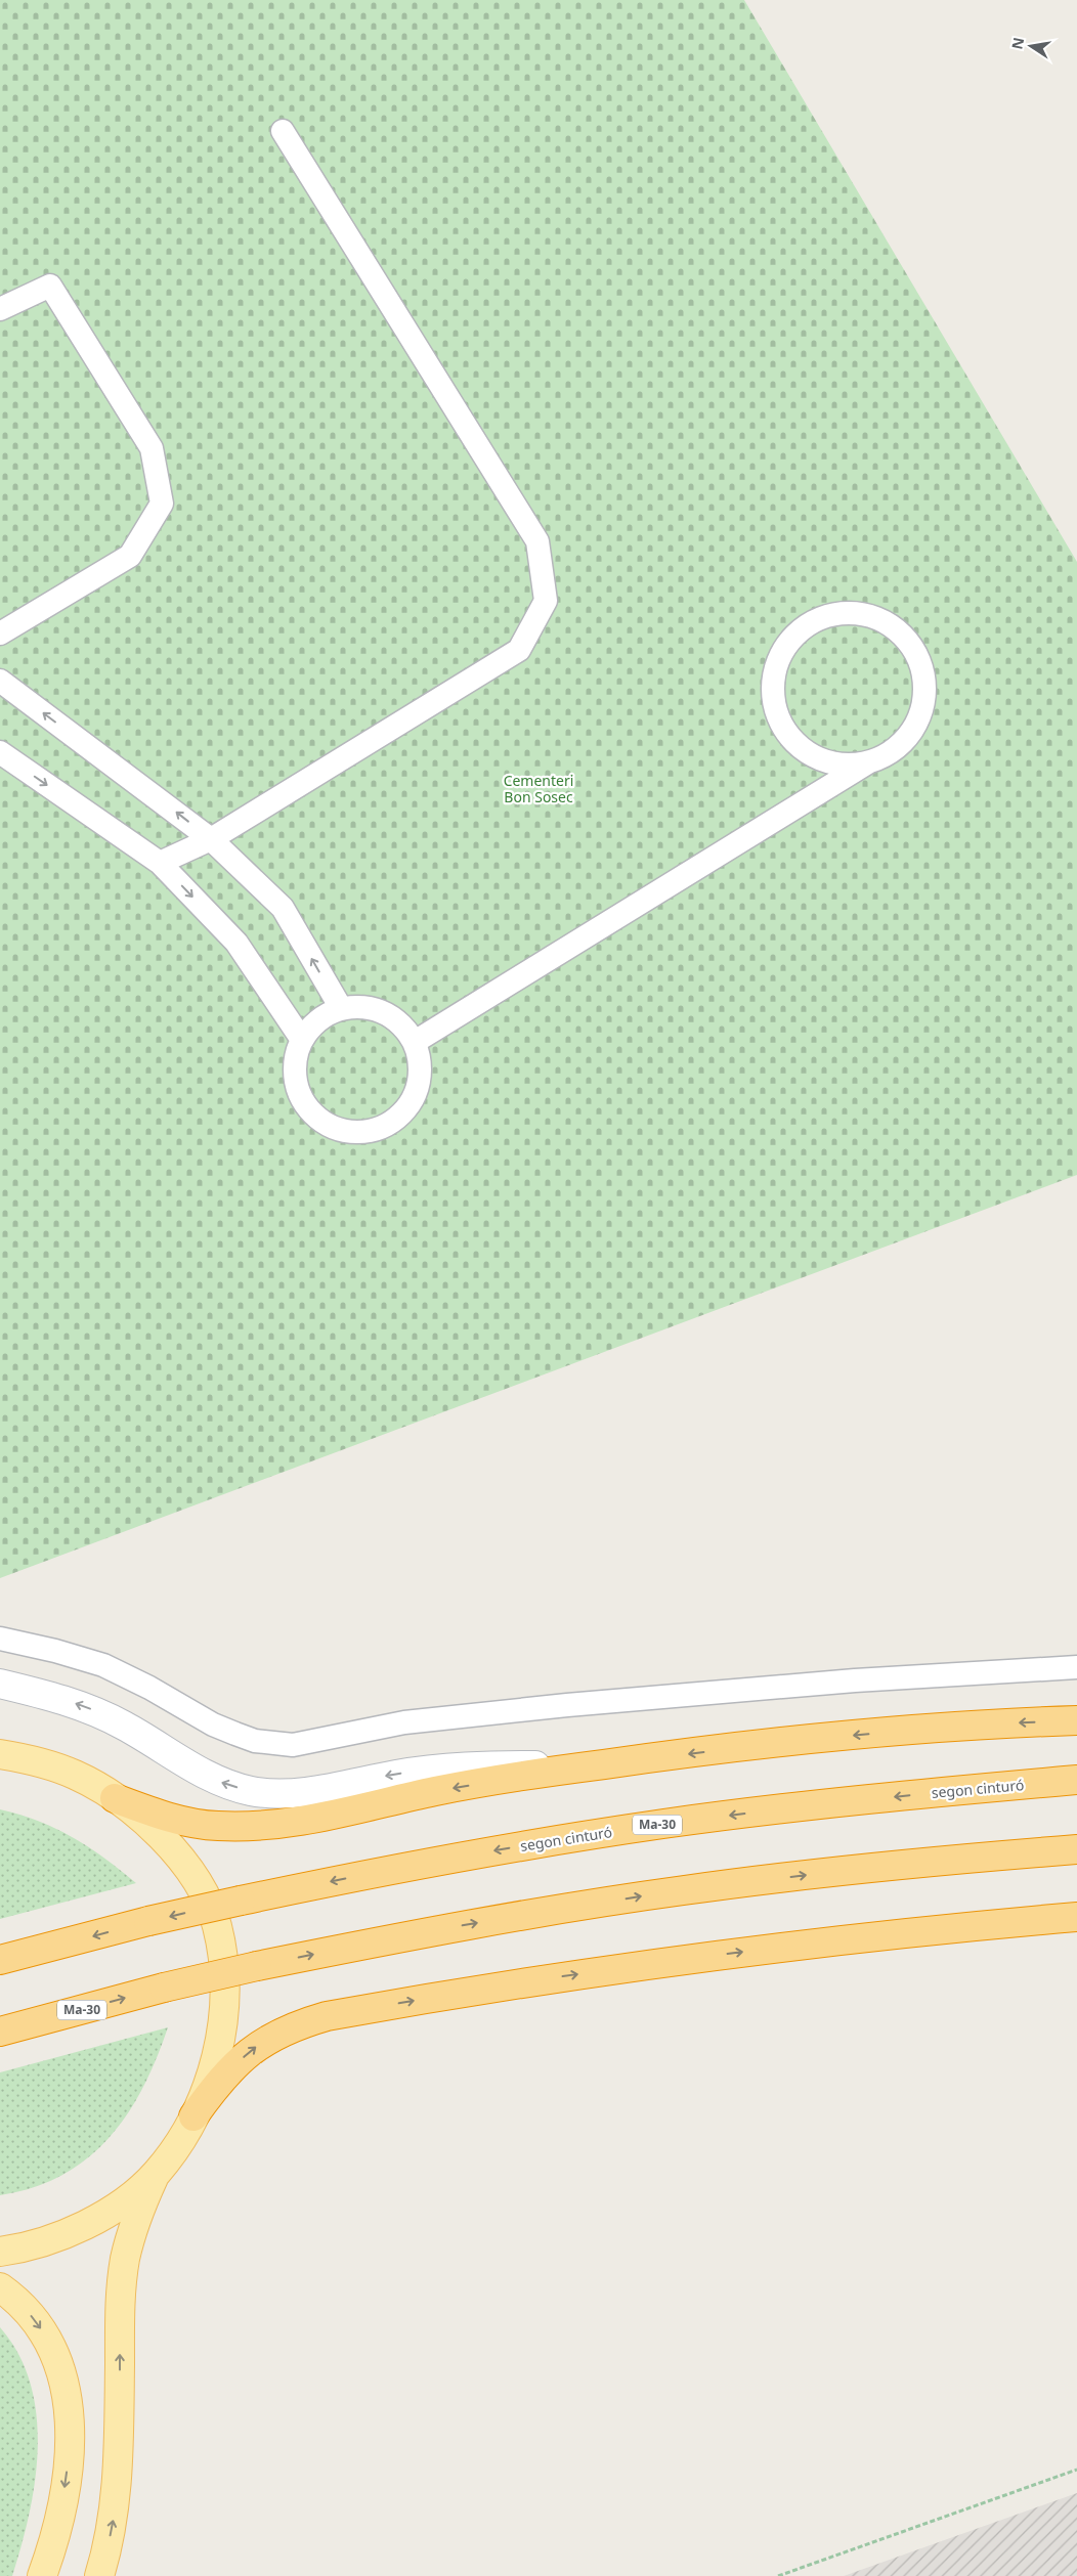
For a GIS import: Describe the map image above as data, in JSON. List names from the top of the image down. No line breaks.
{"streets":{"highway":["segon cinturó","Ma-30"]},"parks":["Cementeri Bon Sosec"],"north":"left"}
